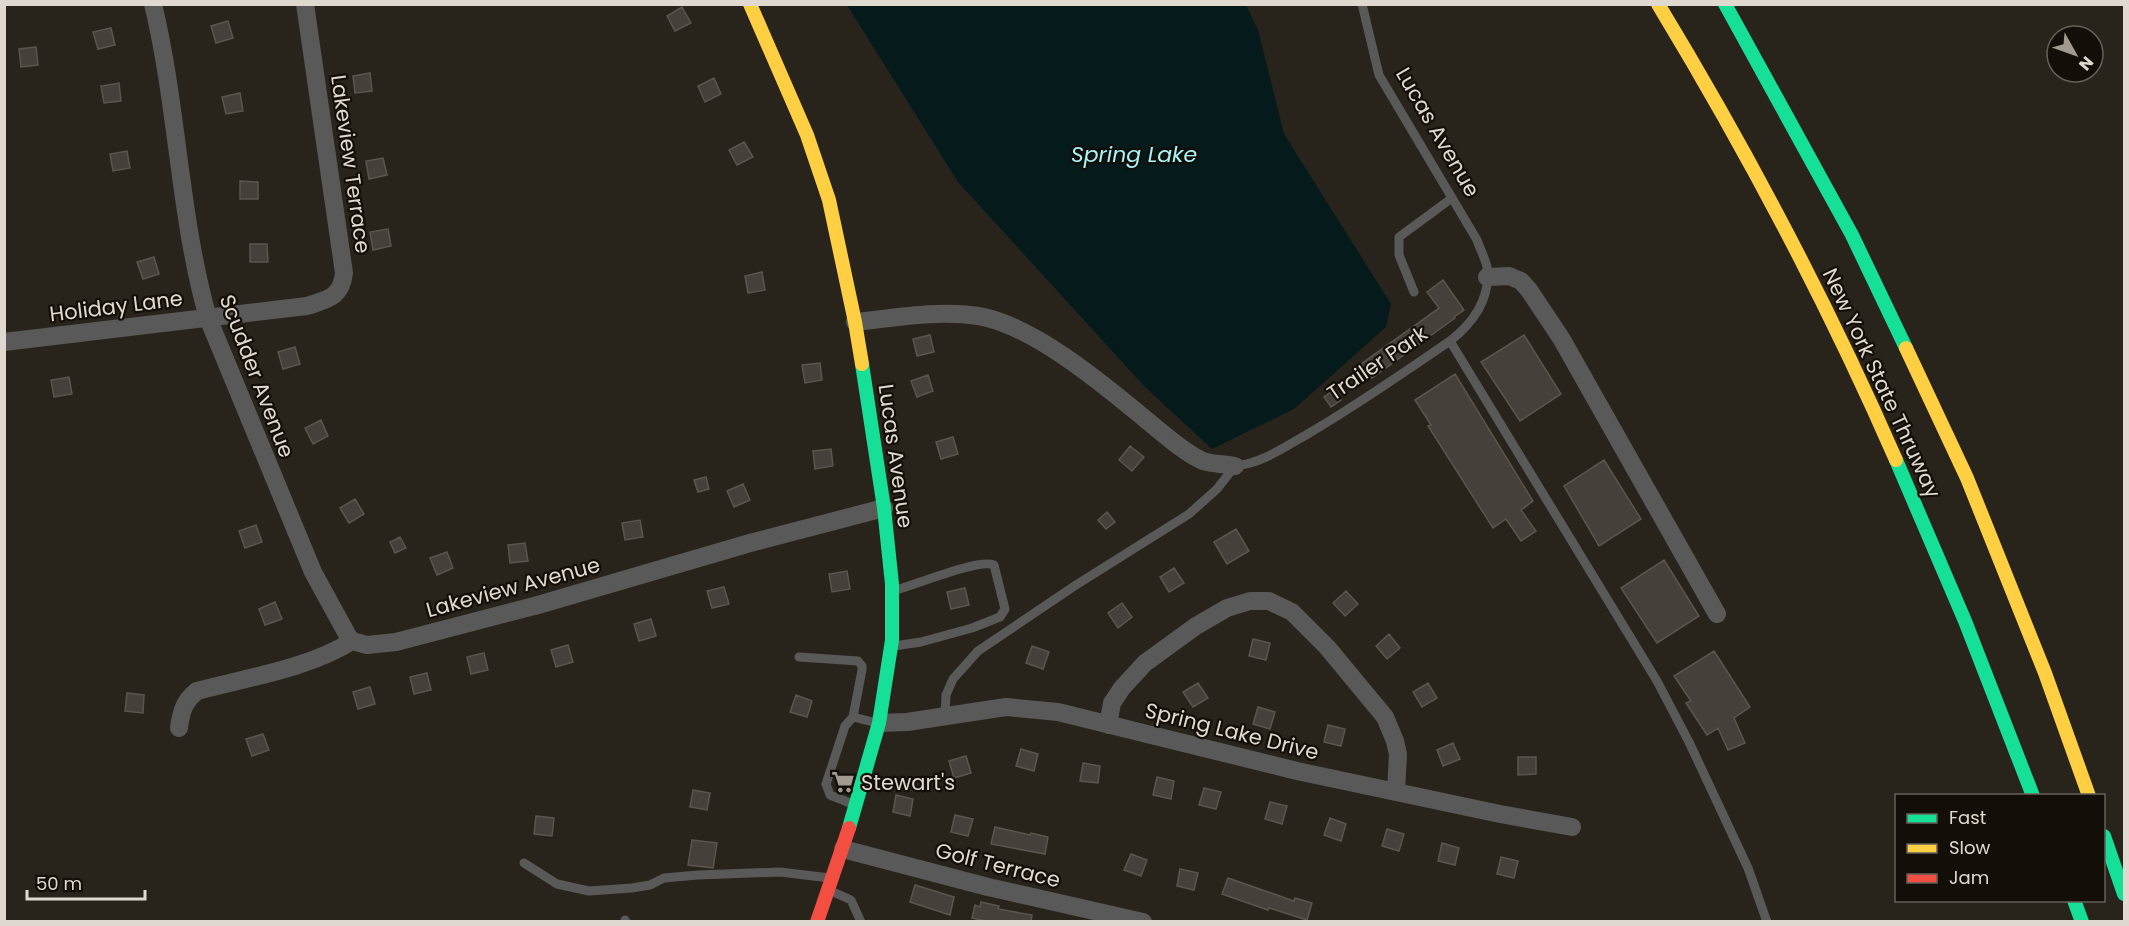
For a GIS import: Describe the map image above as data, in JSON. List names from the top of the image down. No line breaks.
{"streets":{"main road":["Lucas Avenue","New York State Thruway"],"street":["Lakeview Terrace","Holiday Lane","Scudder Avenue","Lakeview Avenue","Spring Lake Drive","Golf Terrace"],"lane":["Trailer Park"]},"crossings":[["Lucas Avenue","Trailer Park"],["Lucas Avenue","Lakeview Avenue"],["Lucas Avenue","Spring Lake Drive"],["Lucas Avenue","Golf Terrace"],["Lakeview Terrace","Holiday Lane"],["Holiday Lane","Scudder Avenue"],["Scudder Avenue","Lakeview Avenue"]],"water":["Spring Lake"],"places":{"supermarket":["Stewart's"]},"legend":["Fast","Slow","Jam"],"scale_bar":"50 m","north":"bottom right"}
